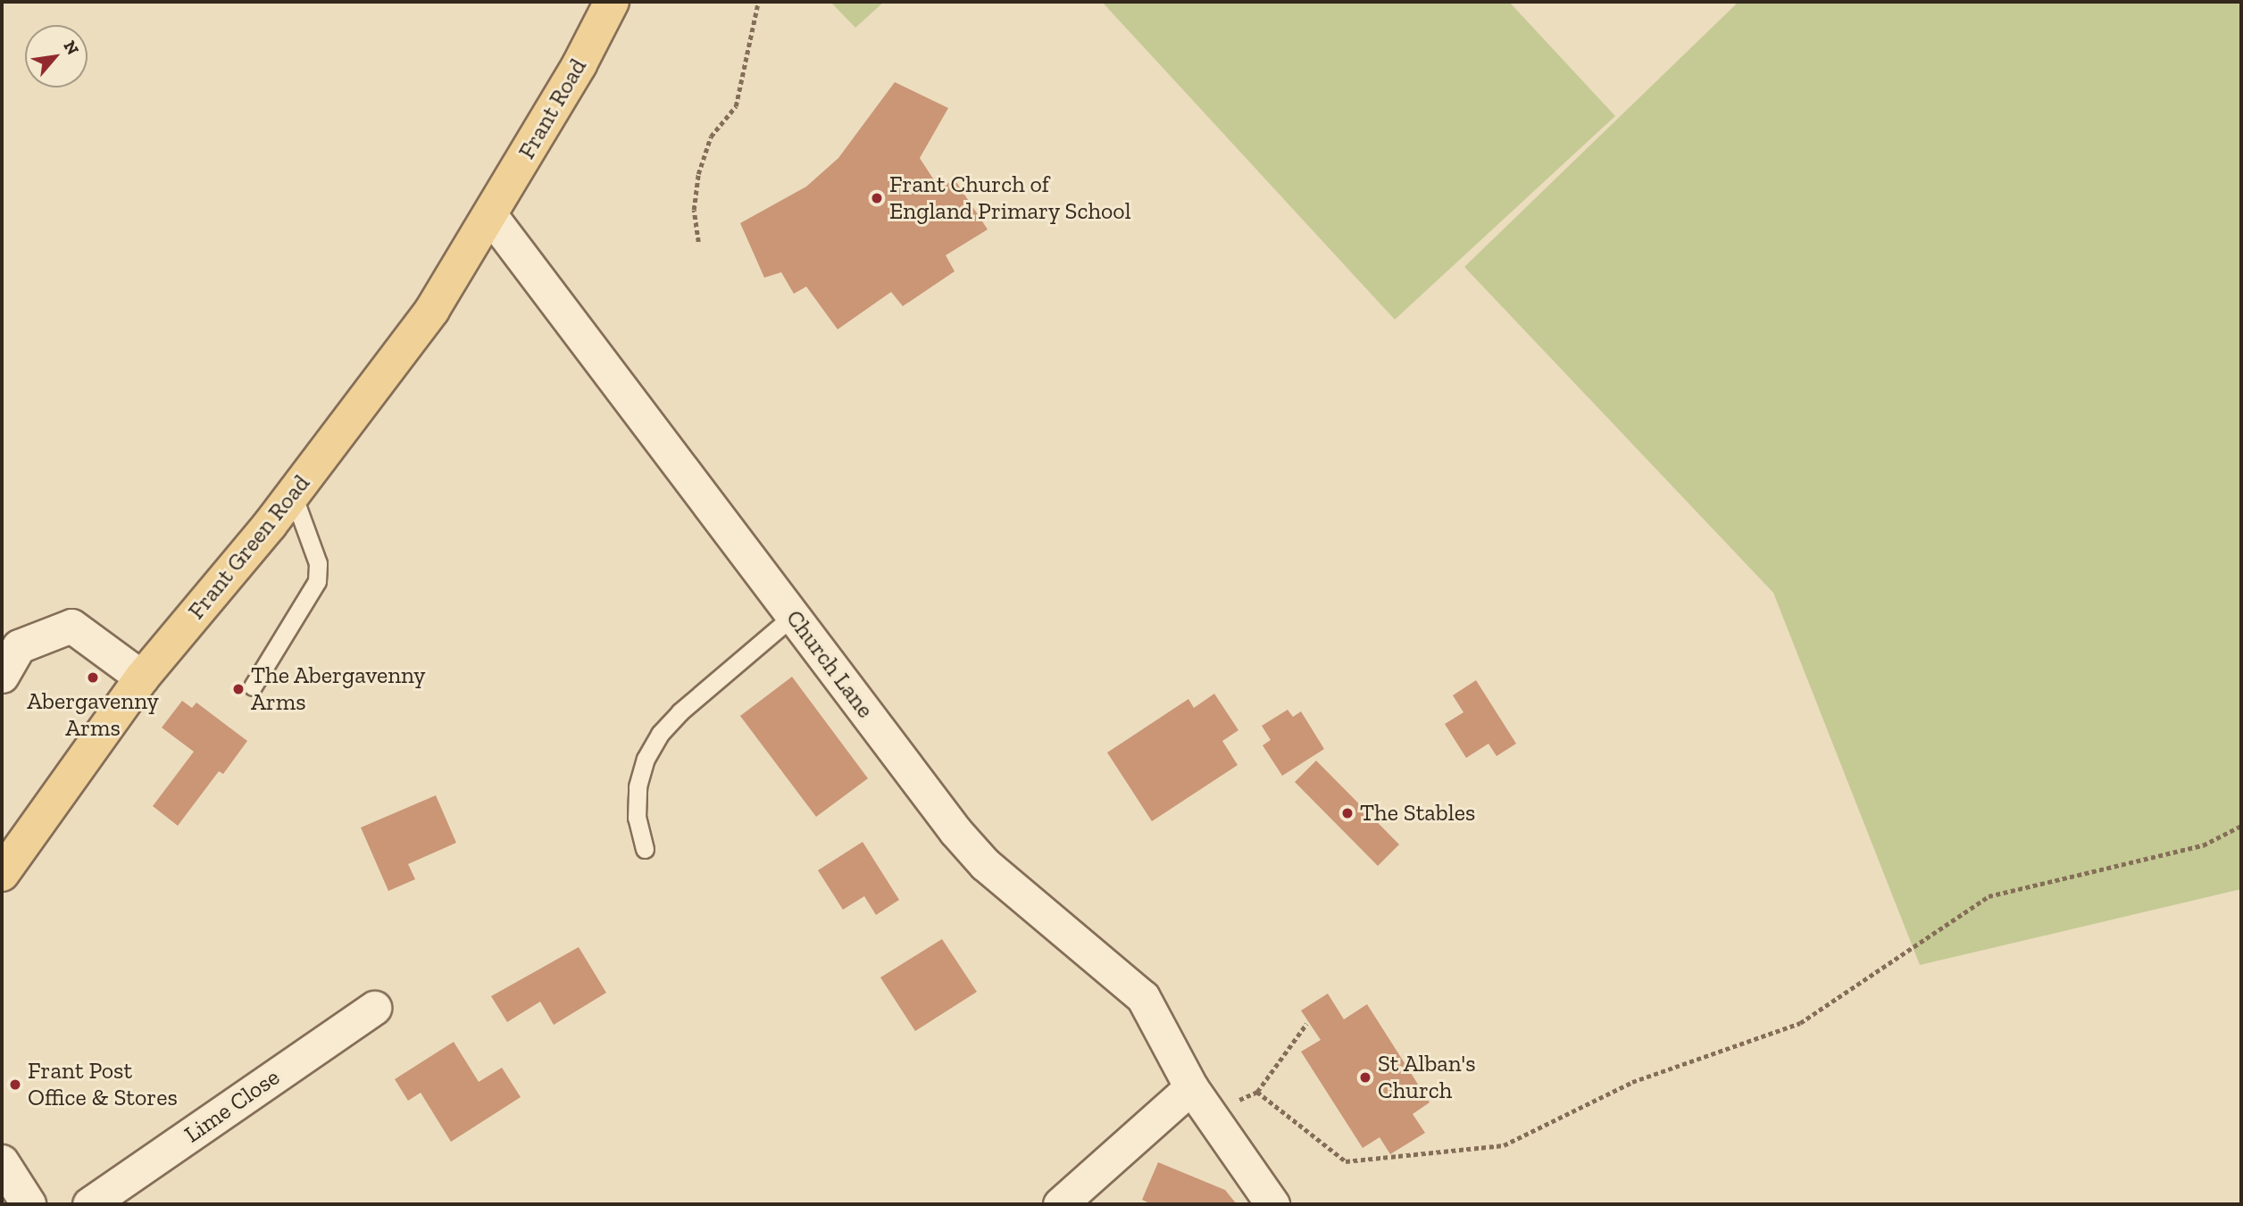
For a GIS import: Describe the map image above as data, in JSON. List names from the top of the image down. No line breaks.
{"streets":{"main road":["Frant Road","Frant Green Road"],"street":["Church Lane","Lime Close"]},"crossings":[["Frant Road","Frant Green Road"],["Frant Road","Church Lane"],["Frant Green Road","Church Lane"]],"places":["Frant Church of England Primary School","Abergavenny Arms","The Abergavenny Arms","The Stables","St Alban's Church","Frant Post Office & Stores"],"north":"top right"}
